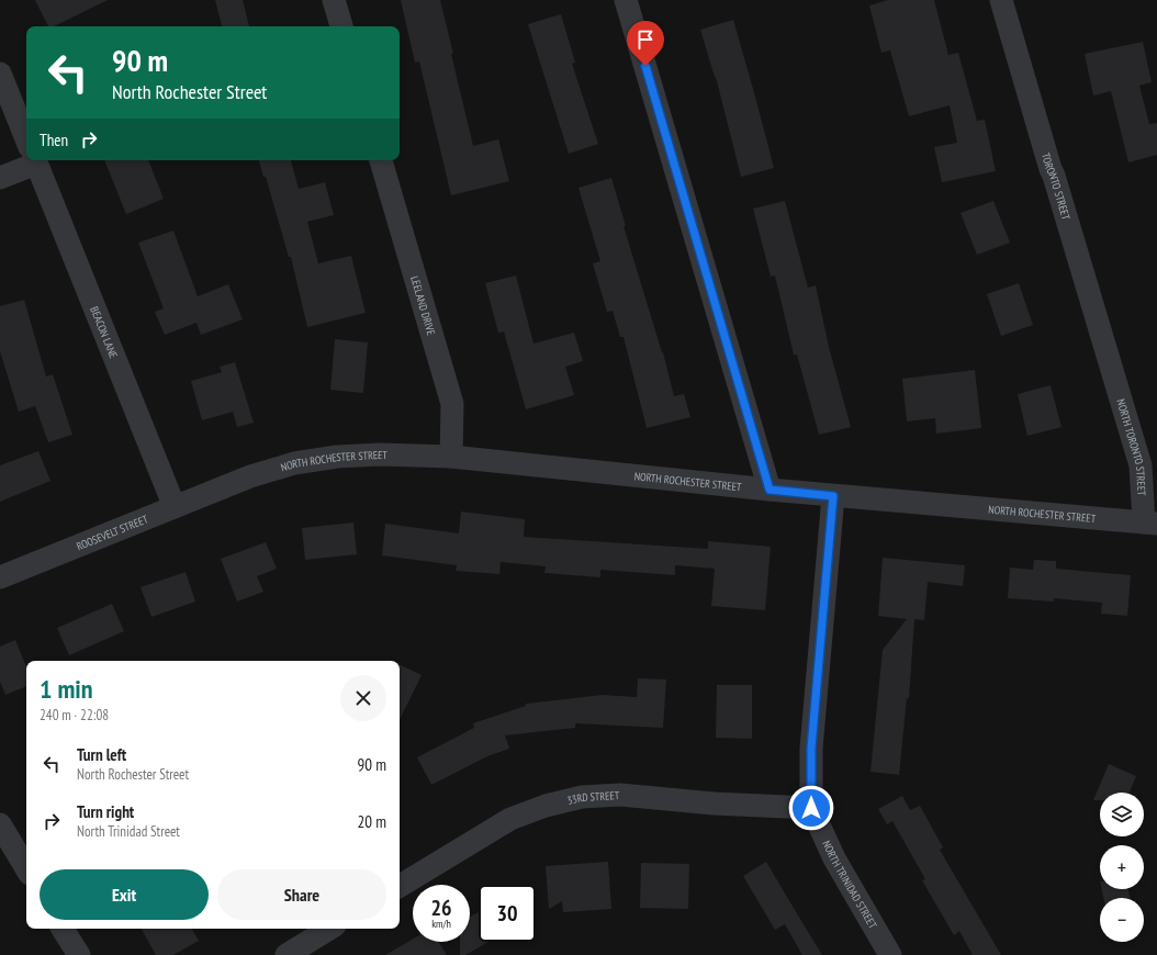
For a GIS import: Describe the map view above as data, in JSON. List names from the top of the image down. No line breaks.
{"streets":{"street":["TORONTO STREET","LEELAND DRIVE","BEACON LANE","NORTH TORONTO STREET","NORTH ROCHESTER STREET","ROOSEVELT STREET","33RD STREET","NORTH TRINIDAD STREET"]},"crossings":[["TORONTO STREET","NORTH TORONTO STREET"],["LEELAND DRIVE","NORTH ROCHESTER STREET"],["BEACON LANE","ROOSEVELT STREET"],["NORTH TORONTO STREET","NORTH ROCHESTER STREET"],["NORTH ROCHESTER STREET","ROOSEVELT STREET"],["NORTH ROCHESTER STREET","NORTH TRINIDAD STREET"],["33RD STREET","NORTH TRINIDAD STREET"]],"page":{"turn":["90 m","North Rochester Street"],"then":"Then","heading":["1 min","240 m · 22:08"],"list":[{"name":"Turn left","note":"North Rochester Street","value":"90 m"},{"name":"Turn right","note":"North Trinidad Street","value":"20 m"}],"map_buttons":["+","−"],"buttons":["Exit","Share"],"speed":"26 km/h","limit":"30"}}
